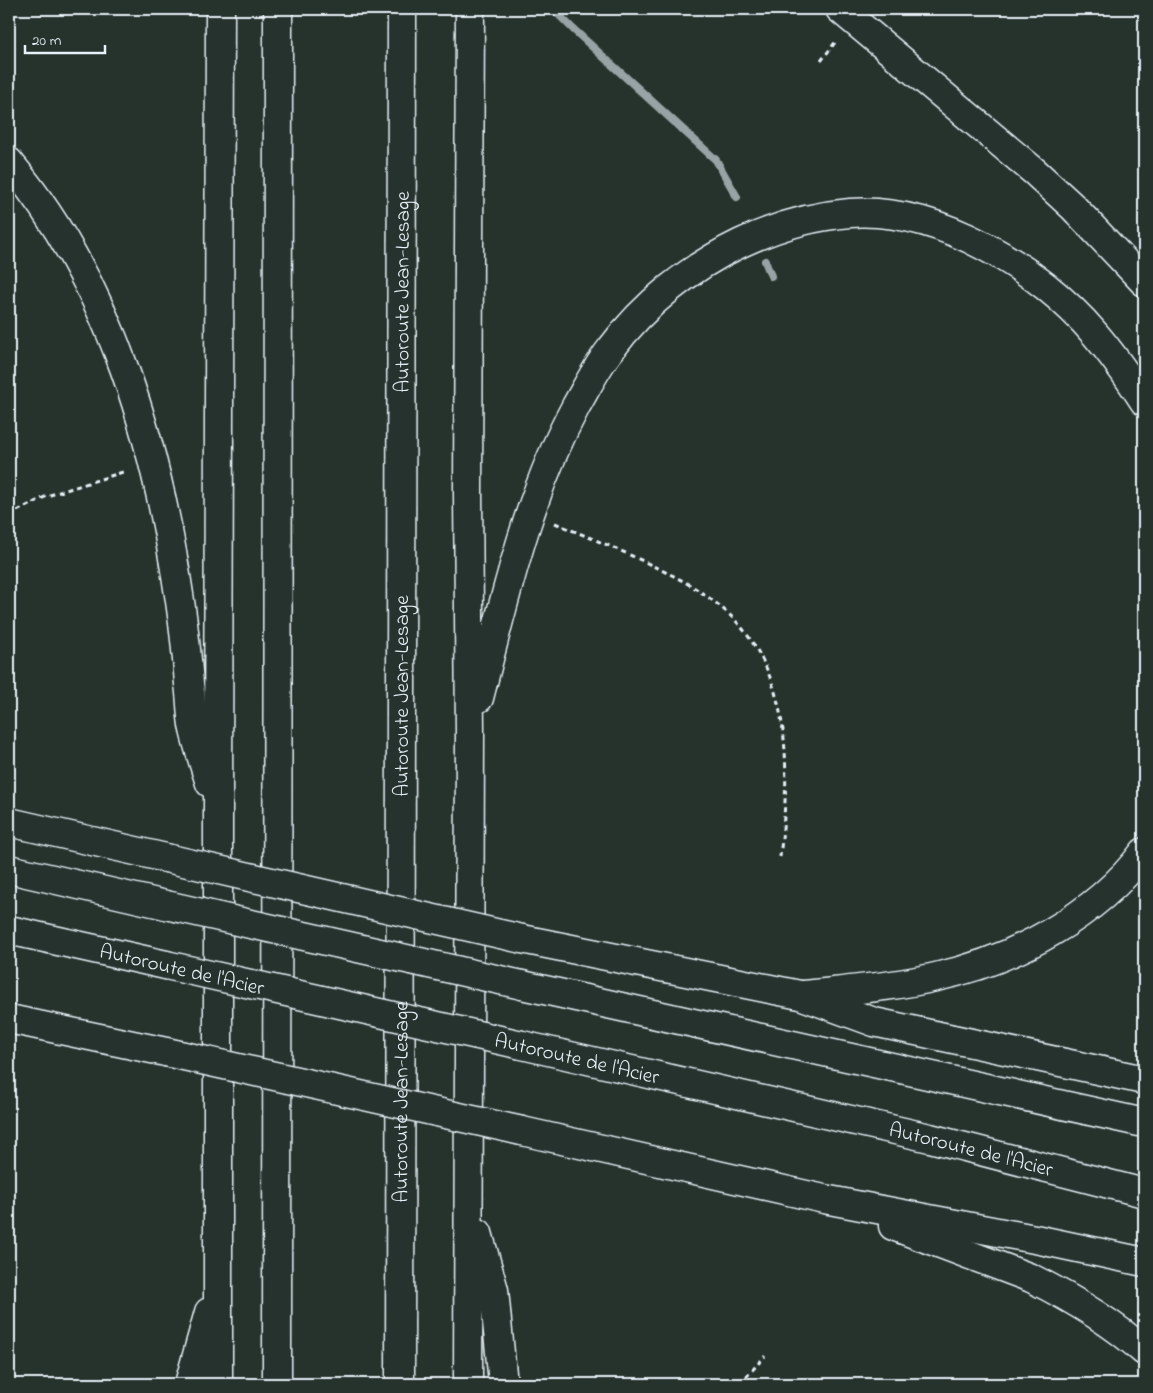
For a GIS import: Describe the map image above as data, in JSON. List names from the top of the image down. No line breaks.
{"streets":{"highway":["Autoroute Jean-Lesage","Autoroute de l'Acier"]},"scale_bar":"20 m"}
